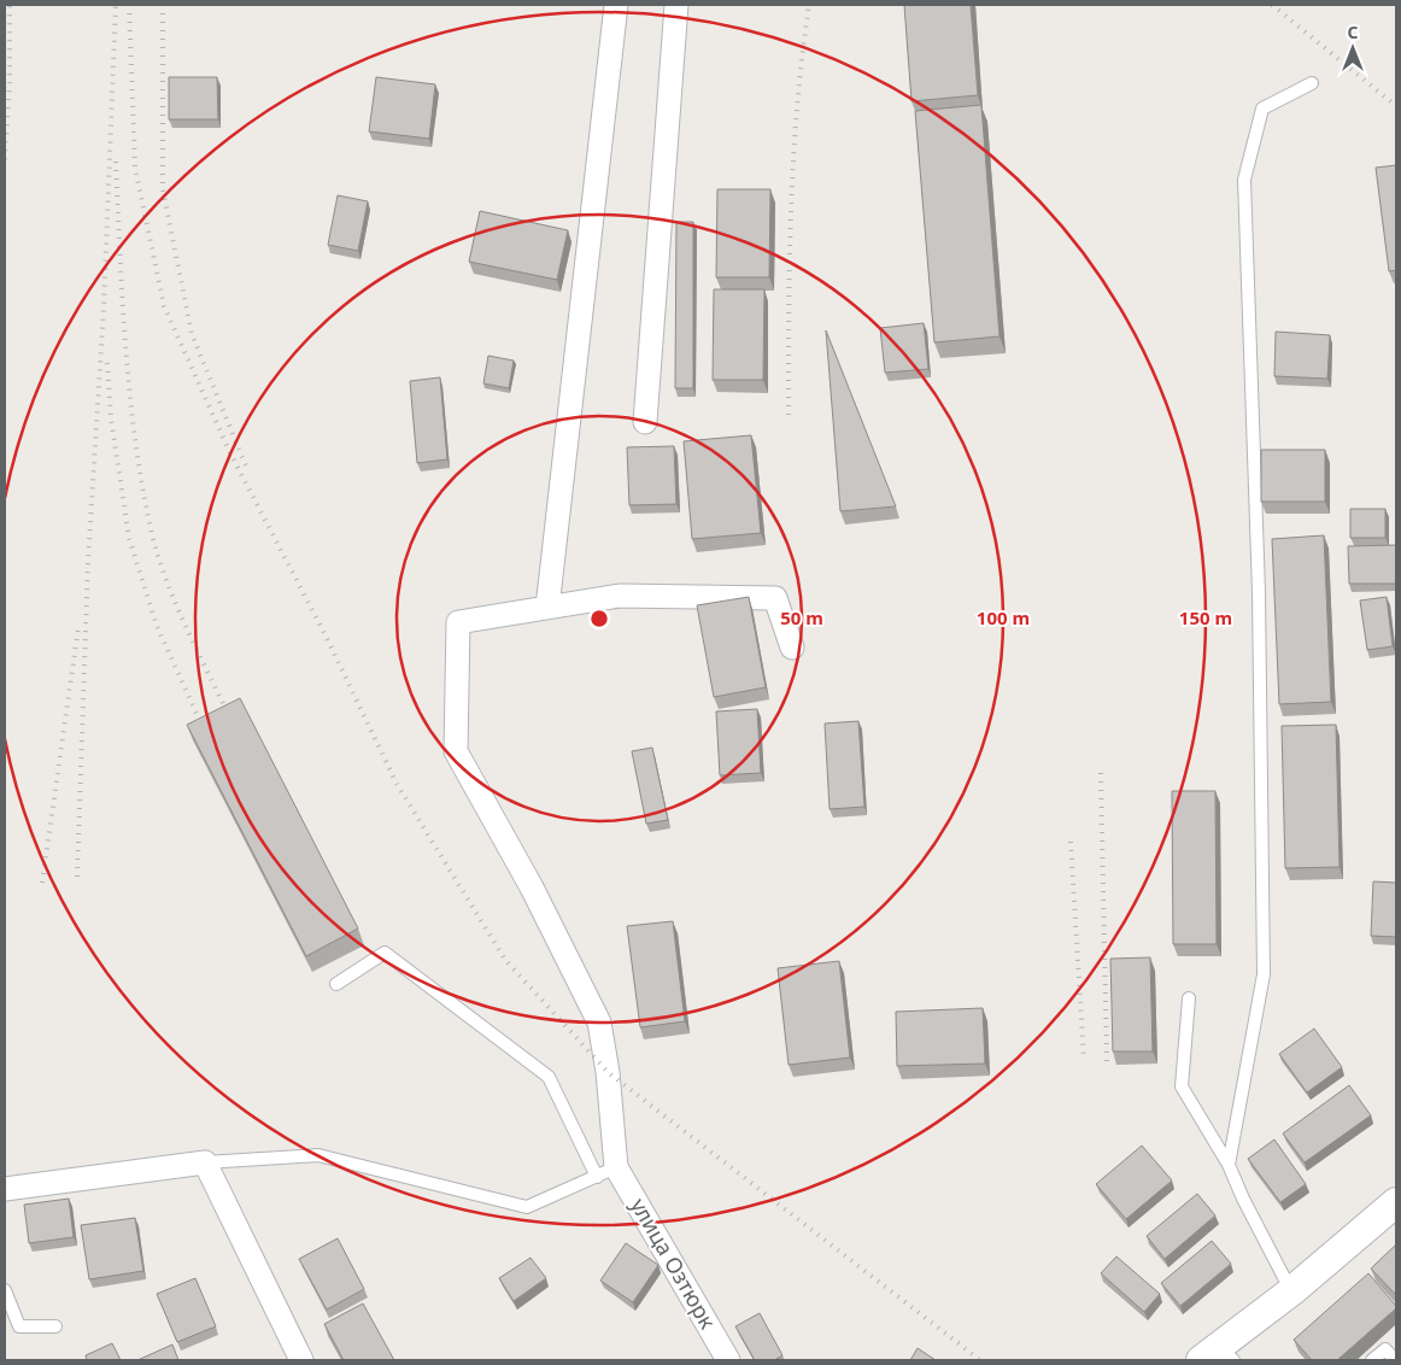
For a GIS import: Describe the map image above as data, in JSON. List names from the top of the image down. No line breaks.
{"streets":{"street":["улица Озтюрк"]},"north":"top","rings":["50 m","100 m","150 m"]}
